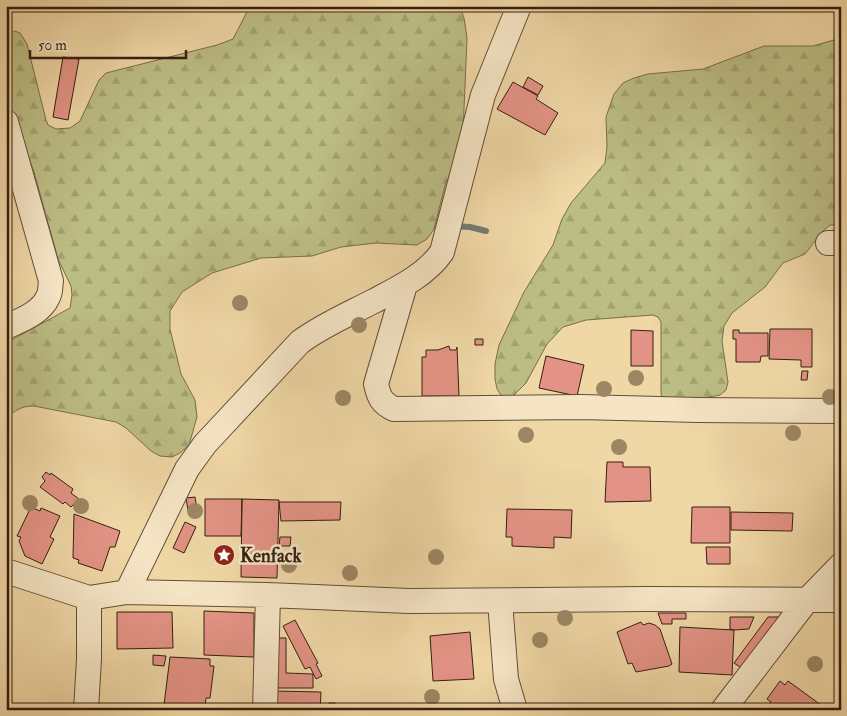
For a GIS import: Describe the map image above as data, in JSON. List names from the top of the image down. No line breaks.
{"places":{"place":["Kenfack"]},"scale_bar":"50 m"}
